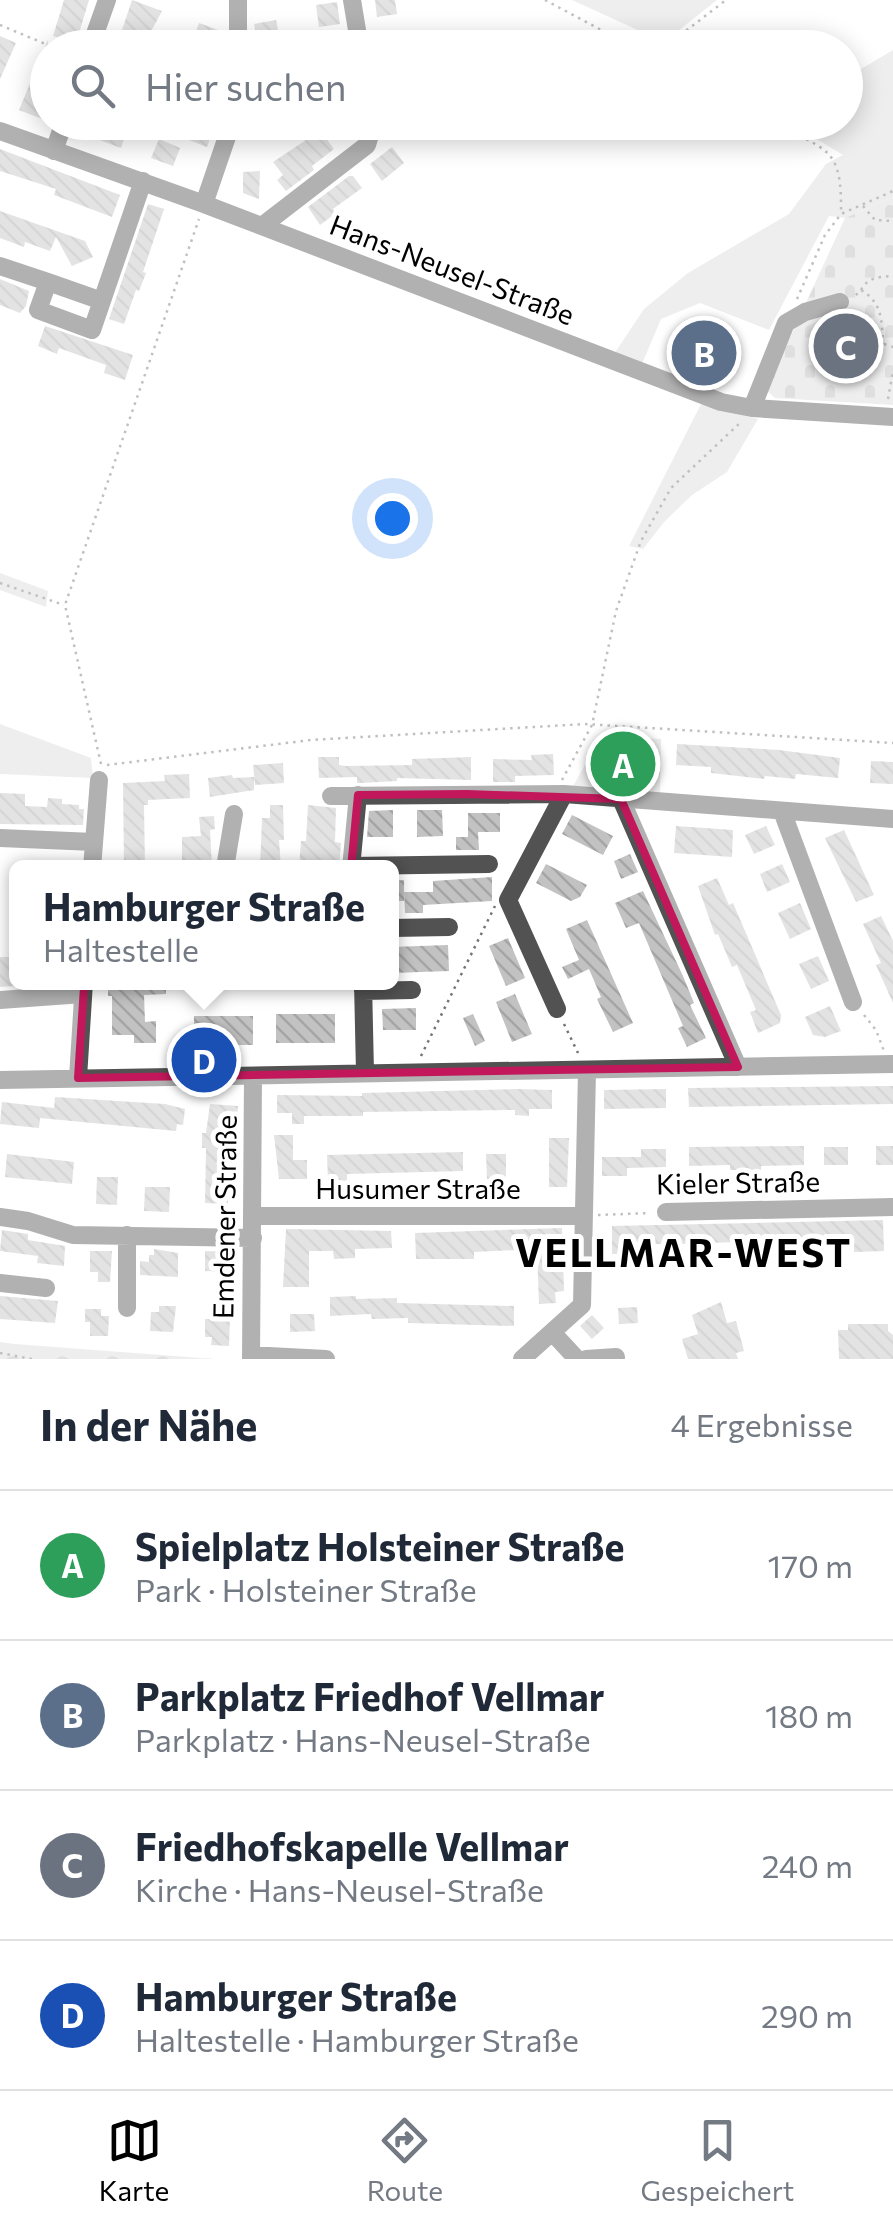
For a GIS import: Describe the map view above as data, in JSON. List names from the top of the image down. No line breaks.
{"streets":{"street":["Hans-Neusel-Straße","Kieler Straße","Husumer Straße","Emdener Straße"]},"crossings":[["Kieler Straße","Husumer Straße"],["Husumer Straße","Emdener Straße"]],"districts":["VELLMAR-WEST"],"page":{"search":"Hier suchen","pins":["C","B","A","D"],"popup":["Hamburger Straße","Haltestelle"],"heading":["In der Nähe","4 Ergebnisse"],"list":[{"mark":"A","name":"Spielplatz Holsteiner Straße","note":"Park · Holsteiner Straße","value":"170 m"},{"mark":"B","name":"Parkplatz Friedhof Vellmar","note":"Parkplatz · Hans-Neusel-Straße","value":"180 m"},{"mark":"C","name":"Friedhofskapelle Vellmar","note":"Kirche · Hans-Neusel-Straße","value":"240 m"},{"mark":"D","name":"Hamburger Straße","note":"Haltestelle · Hamburger Straße","value":"290 m"}],"nav":["Karte","Route","Gespeichert"]}}
